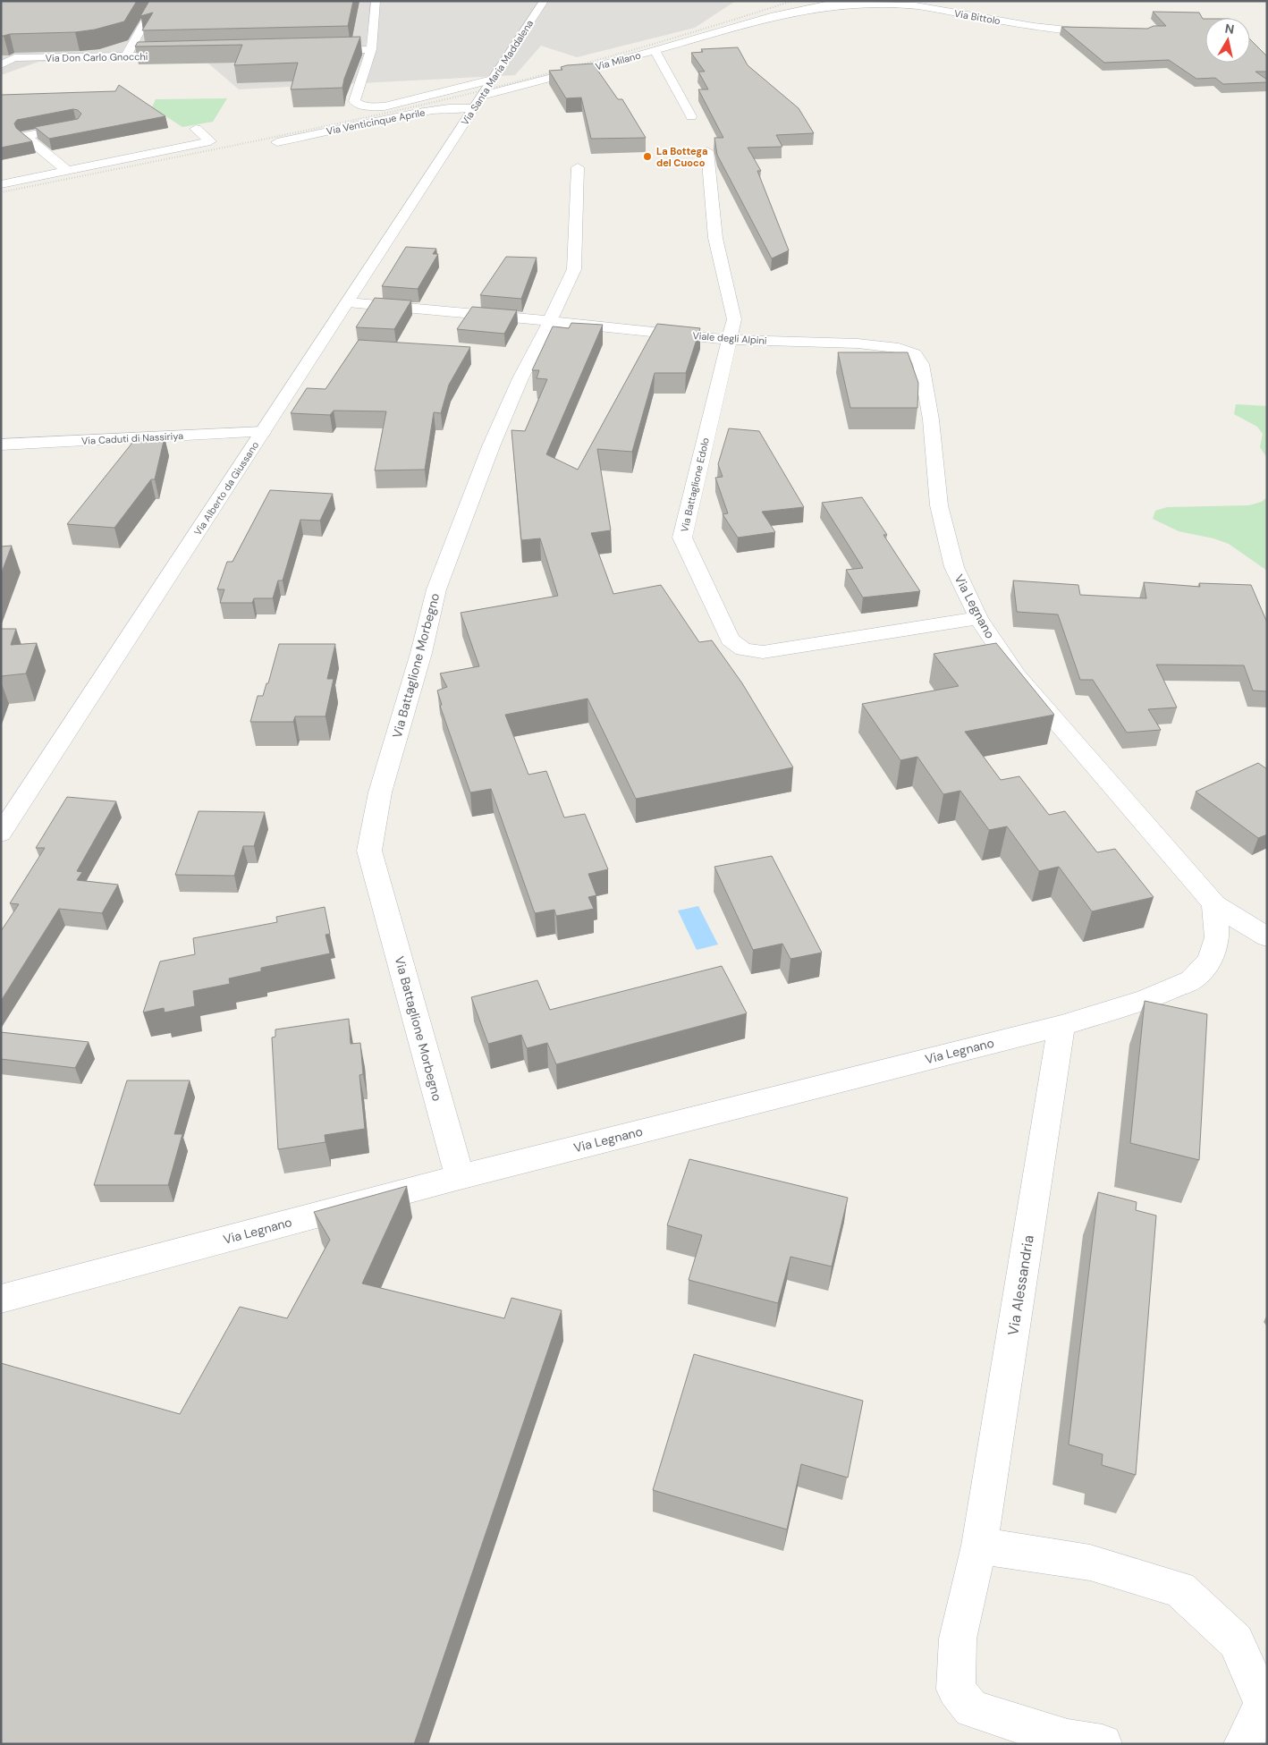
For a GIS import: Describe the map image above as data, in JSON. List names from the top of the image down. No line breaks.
{"streets":{"street":["Via Bittolo","Via Don Carlo Gnocchi","Via Milano","Via Santa Maria Maddalena","Via Venticinque Aprile","Viale degli Alpini","Via Caduti di Nassiriya","Via Battaglione Edolo","Via Alberto da Giussano","Via Legnano","Via Battaglione Morbegno","Via Alessandria"]},"crossings":[["Via Bittolo","Via Milano"],["Via Milano","Via Santa Maria Maddalena"],["Via Santa Maria Maddalena","Via Venticinque Aprile"],["Via Santa Maria Maddalena","Via Alberto da Giussano"],["Viale degli Alpini","Via Battaglione Edolo"],["Viale degli Alpini","Via Alberto da Giussano"],["Viale degli Alpini","Via Legnano"],["Viale degli Alpini","Via Battaglione Morbegno"],["Via Caduti di Nassiriya","Via Alberto da Giussano"],["Via Battaglione Edolo","Via Legnano"],["Via Legnano","Via Battaglione Morbegno"],["Via Legnano","Via Alessandria"]],"places":["La Bottega del Cuoco"],"north":"top"}
